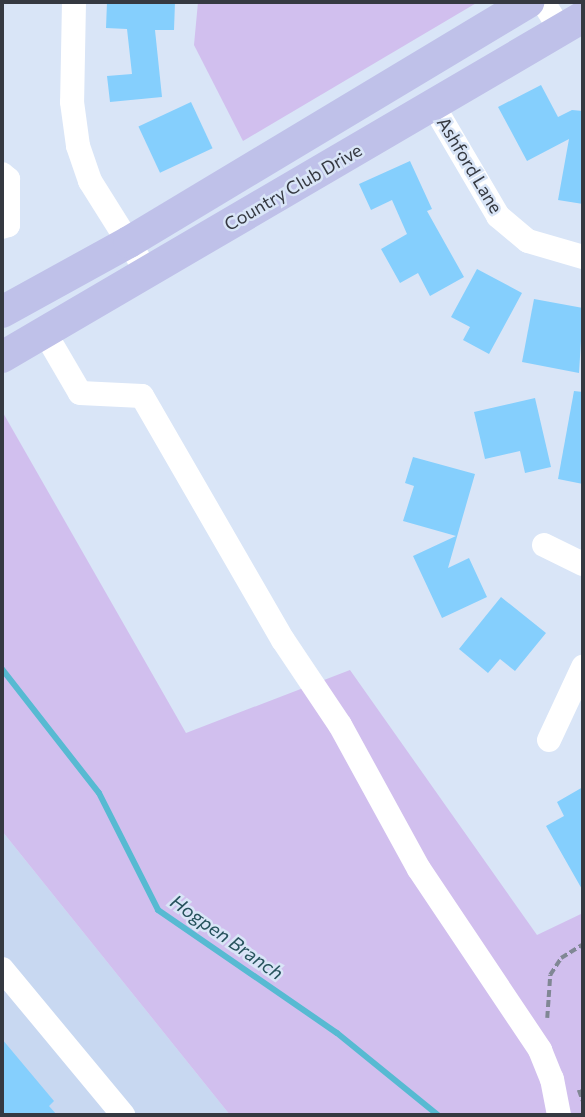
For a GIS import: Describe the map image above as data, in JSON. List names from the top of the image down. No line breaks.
{"streets":{"main road":["Country Club Drive"],"street":["Ashford Lane"]},"crossings":[["Ashford Lane","Country Club Drive"]],"water":["Hogpen Branch"]}
